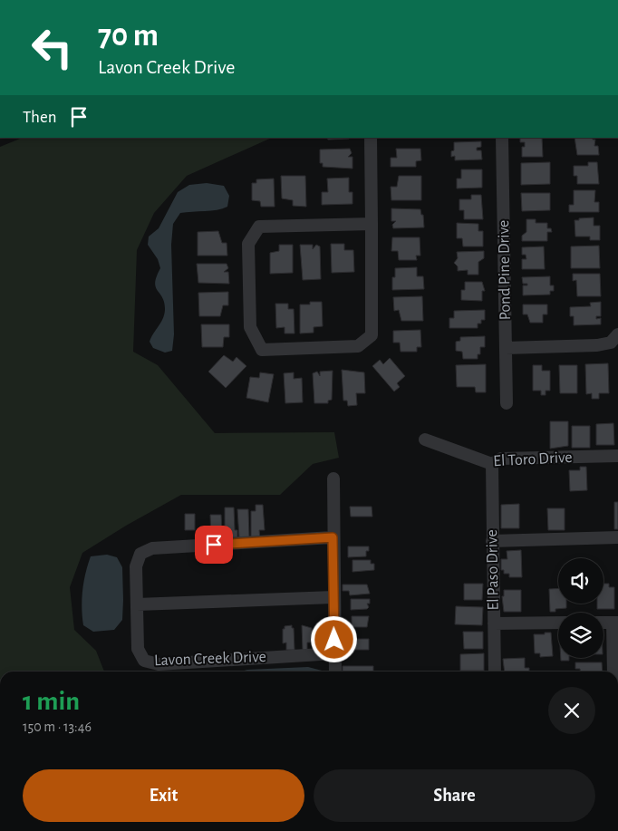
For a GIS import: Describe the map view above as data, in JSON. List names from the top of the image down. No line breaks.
{"streets":{"street":["Pond Pine Drive","El Toro Drive","El Paso Drive","Lavon Creek Drive"]},"crossings":[["El Toro Drive","El Paso Drive"]],"page":{"turn":["70 m","Lavon Creek Drive"],"then":"Then","heading":["1 min","150 m · 13:46"],"buttons":["Exit","Share"]}}
